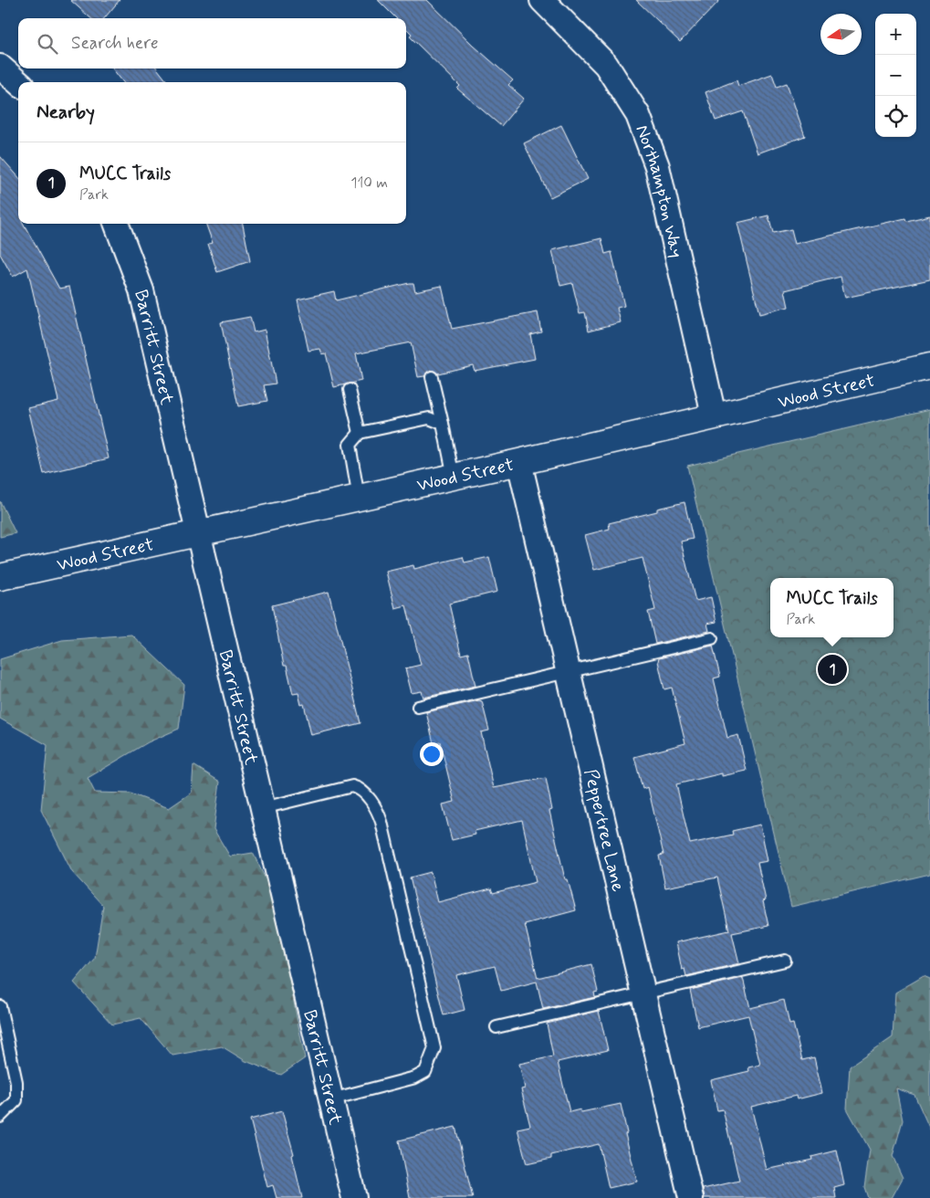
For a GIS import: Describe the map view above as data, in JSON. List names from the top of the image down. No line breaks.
{"streets":{"street":["Northampton Way","Barritt Street","Wood Street","Peppertree Lane"]},"crossings":[["Northampton Way","Wood Street"],["Barritt Street","Wood Street"],["Wood Street","Peppertree Lane"]],"north":"left","page":{"map_buttons":["+","−"],"search":"Search here","heading":"Nearby","list":[{"mark":"1","name":"MUCC Trails","note":"Park","value":"110 m"}],"popup":["MUCC Trails","Park"],"pins":"1"}}
